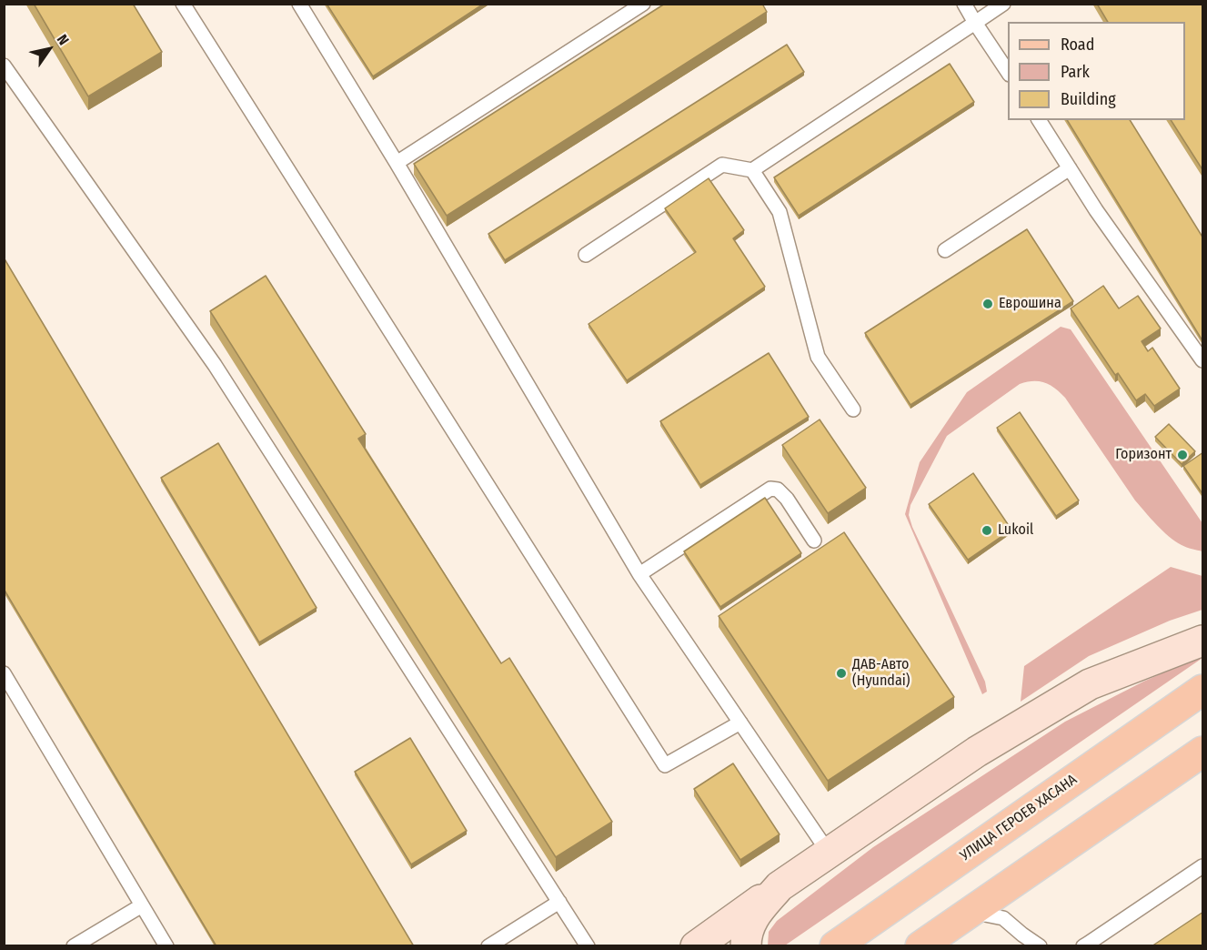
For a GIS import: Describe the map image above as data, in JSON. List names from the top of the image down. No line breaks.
{"streets":{"main road":["УЛИЦА ГЕРОЕВ ХАСАНА"]},"places":["Еврошина","Горизонт","Lukoil","ДАВ-Авто (Hyundai)"],"legend":["Road","Park","Building"],"north":"top right"}
